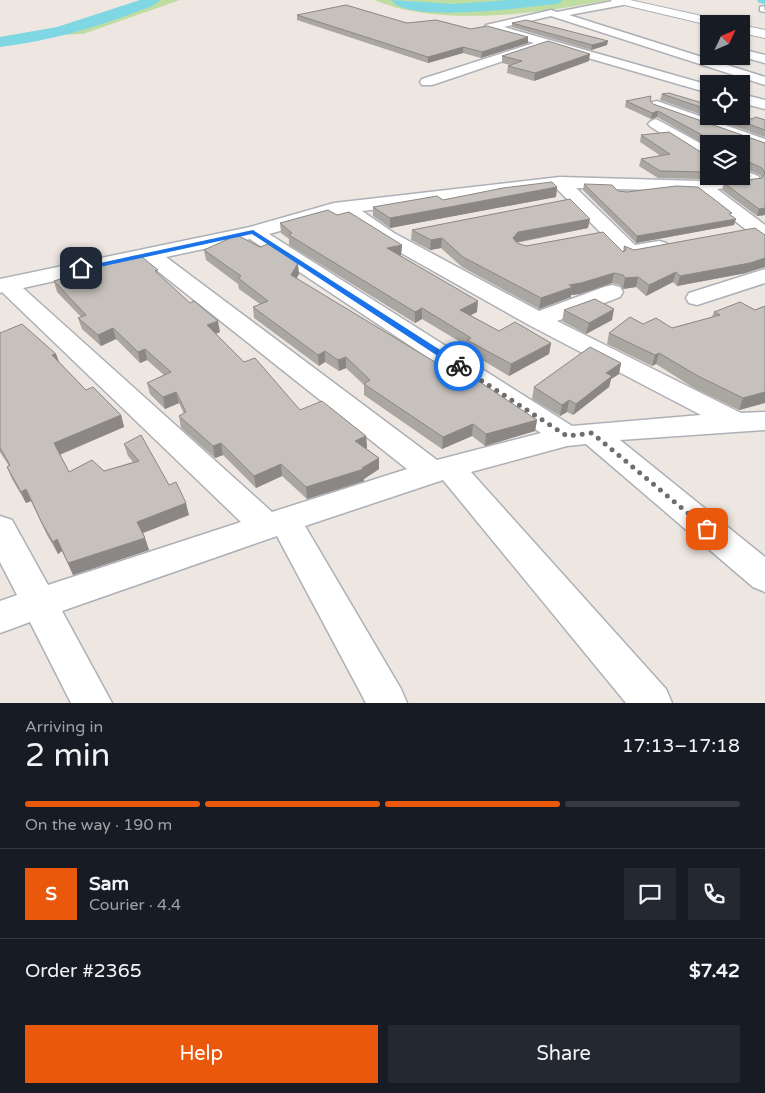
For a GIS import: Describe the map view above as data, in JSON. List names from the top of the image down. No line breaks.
{"north":"top right","page":{"heading":["2 min","Arriving in","17:13–17:18"],"panel":["Sam","Courier · 4.4","Order #2365","$7.42"],"bar":"On the way · 190 m","round":"S","buttons":["Help","Share"]}}
